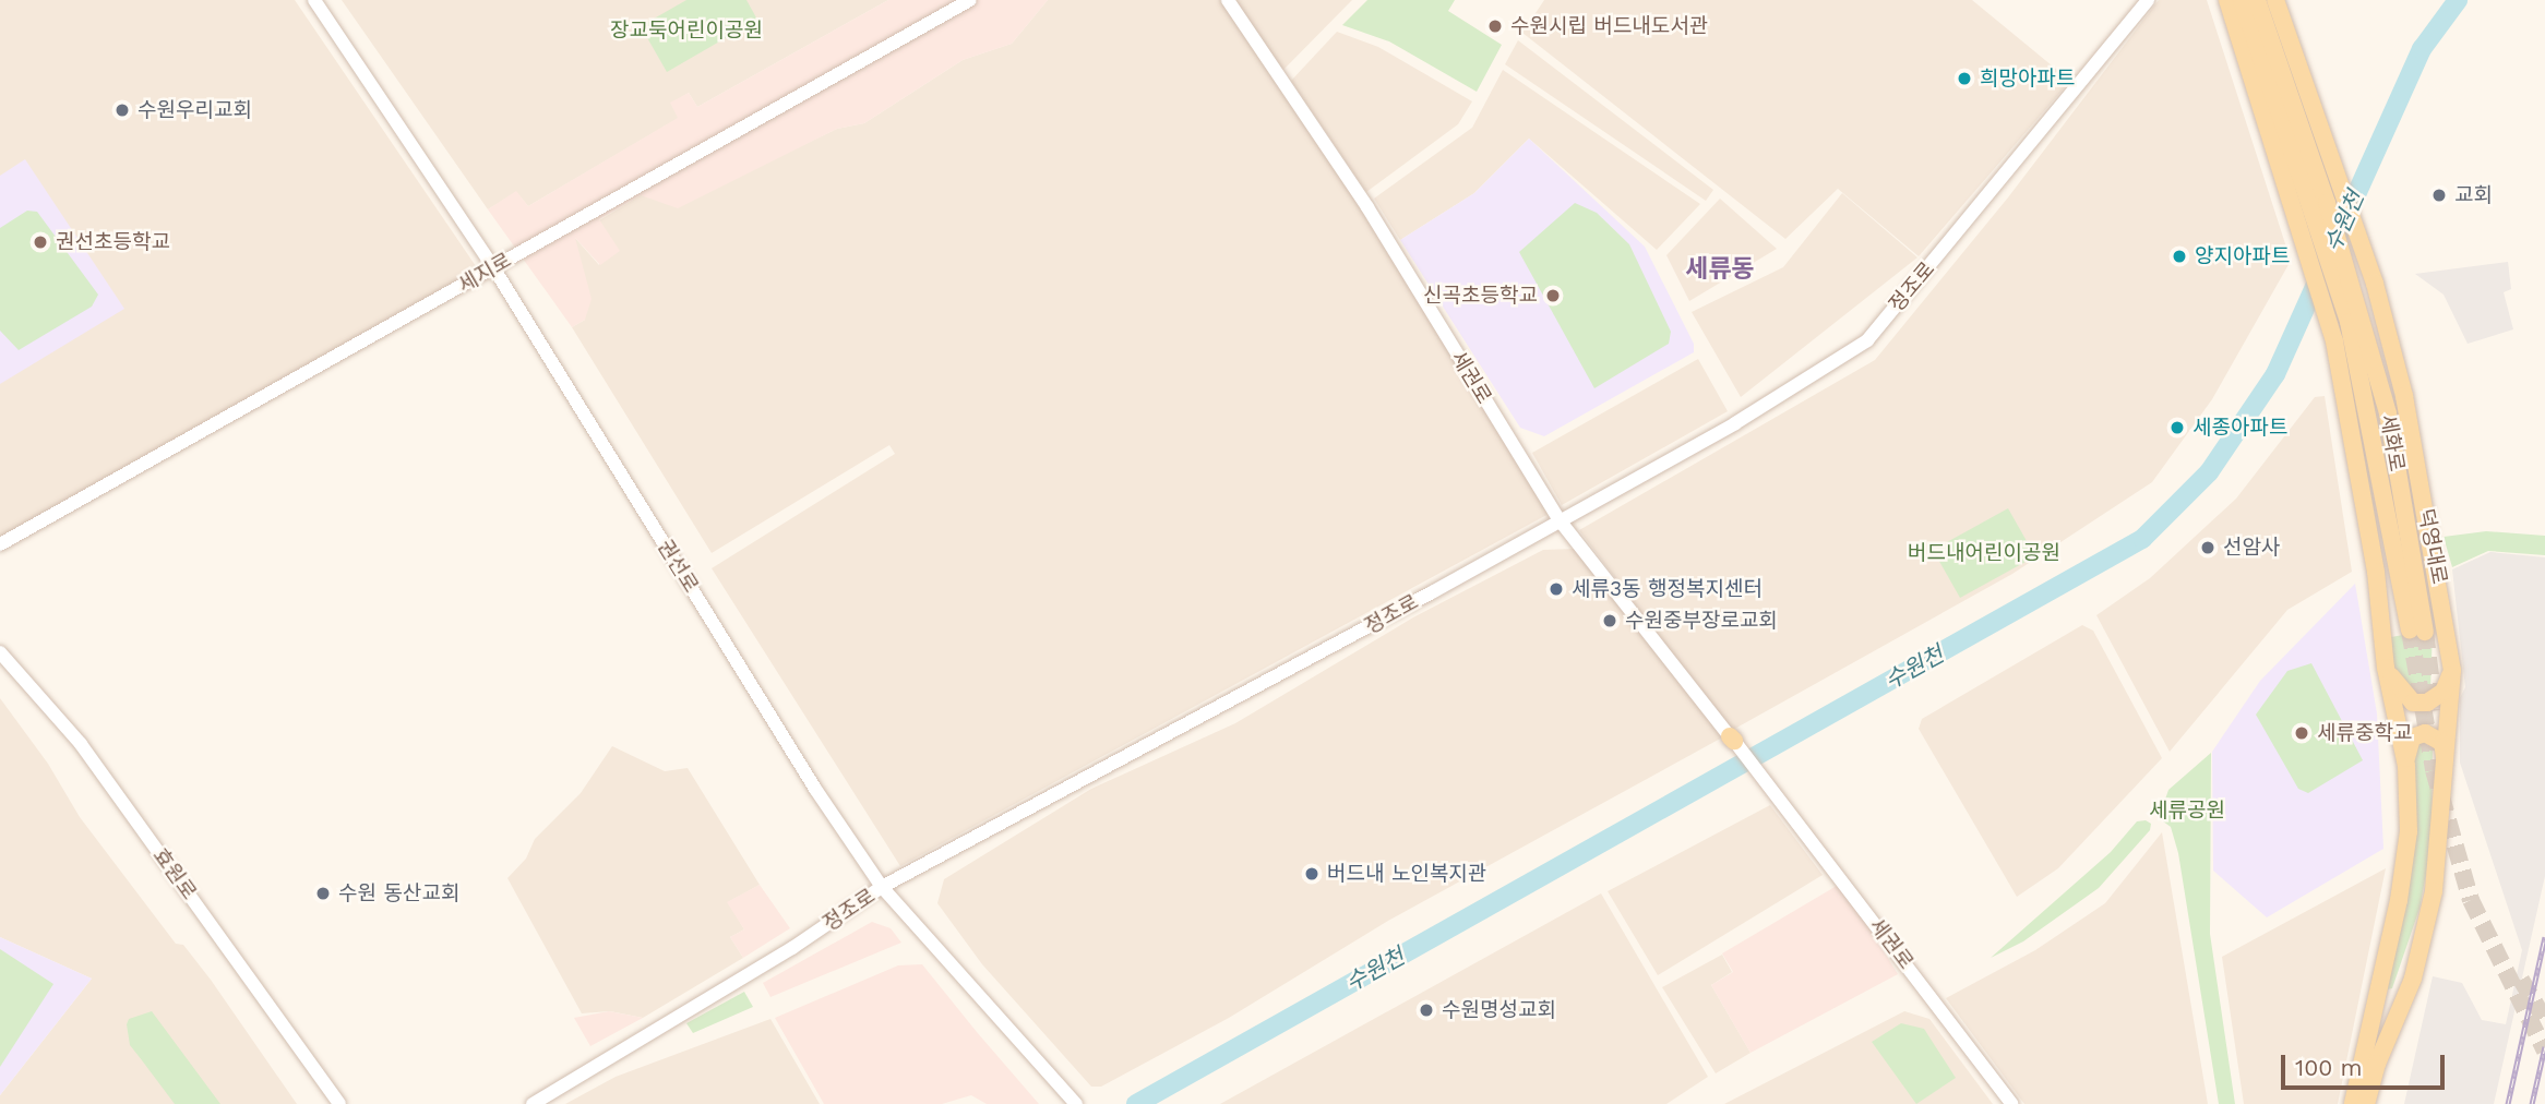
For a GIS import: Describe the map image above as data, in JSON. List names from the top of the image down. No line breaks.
{"streets":{"main road":["세화로","덕영대로"],"street":["세지로","정조로","세권로","권선로","효원로"]},"crossings":[["세지로","권선로"],["정조로","세권로"],["정조로","권선로"]],"districts":["세류동"],"water":["수원천"],"parks":["장교둑어린이공원","버드내어린이공원","세류공원"],"places":["수원시립 버드내도서관","희망아파트","수원우리교회","교회","권선초등학교","양지아파트","신곡초등학교","세종아파트","선암사","세류3동 행정복지센터","수원중부장로교회","세류중학교","버드내 노인복지관","수원 동산교회","수원명성교회"],"scale_bar":"100 m"}
